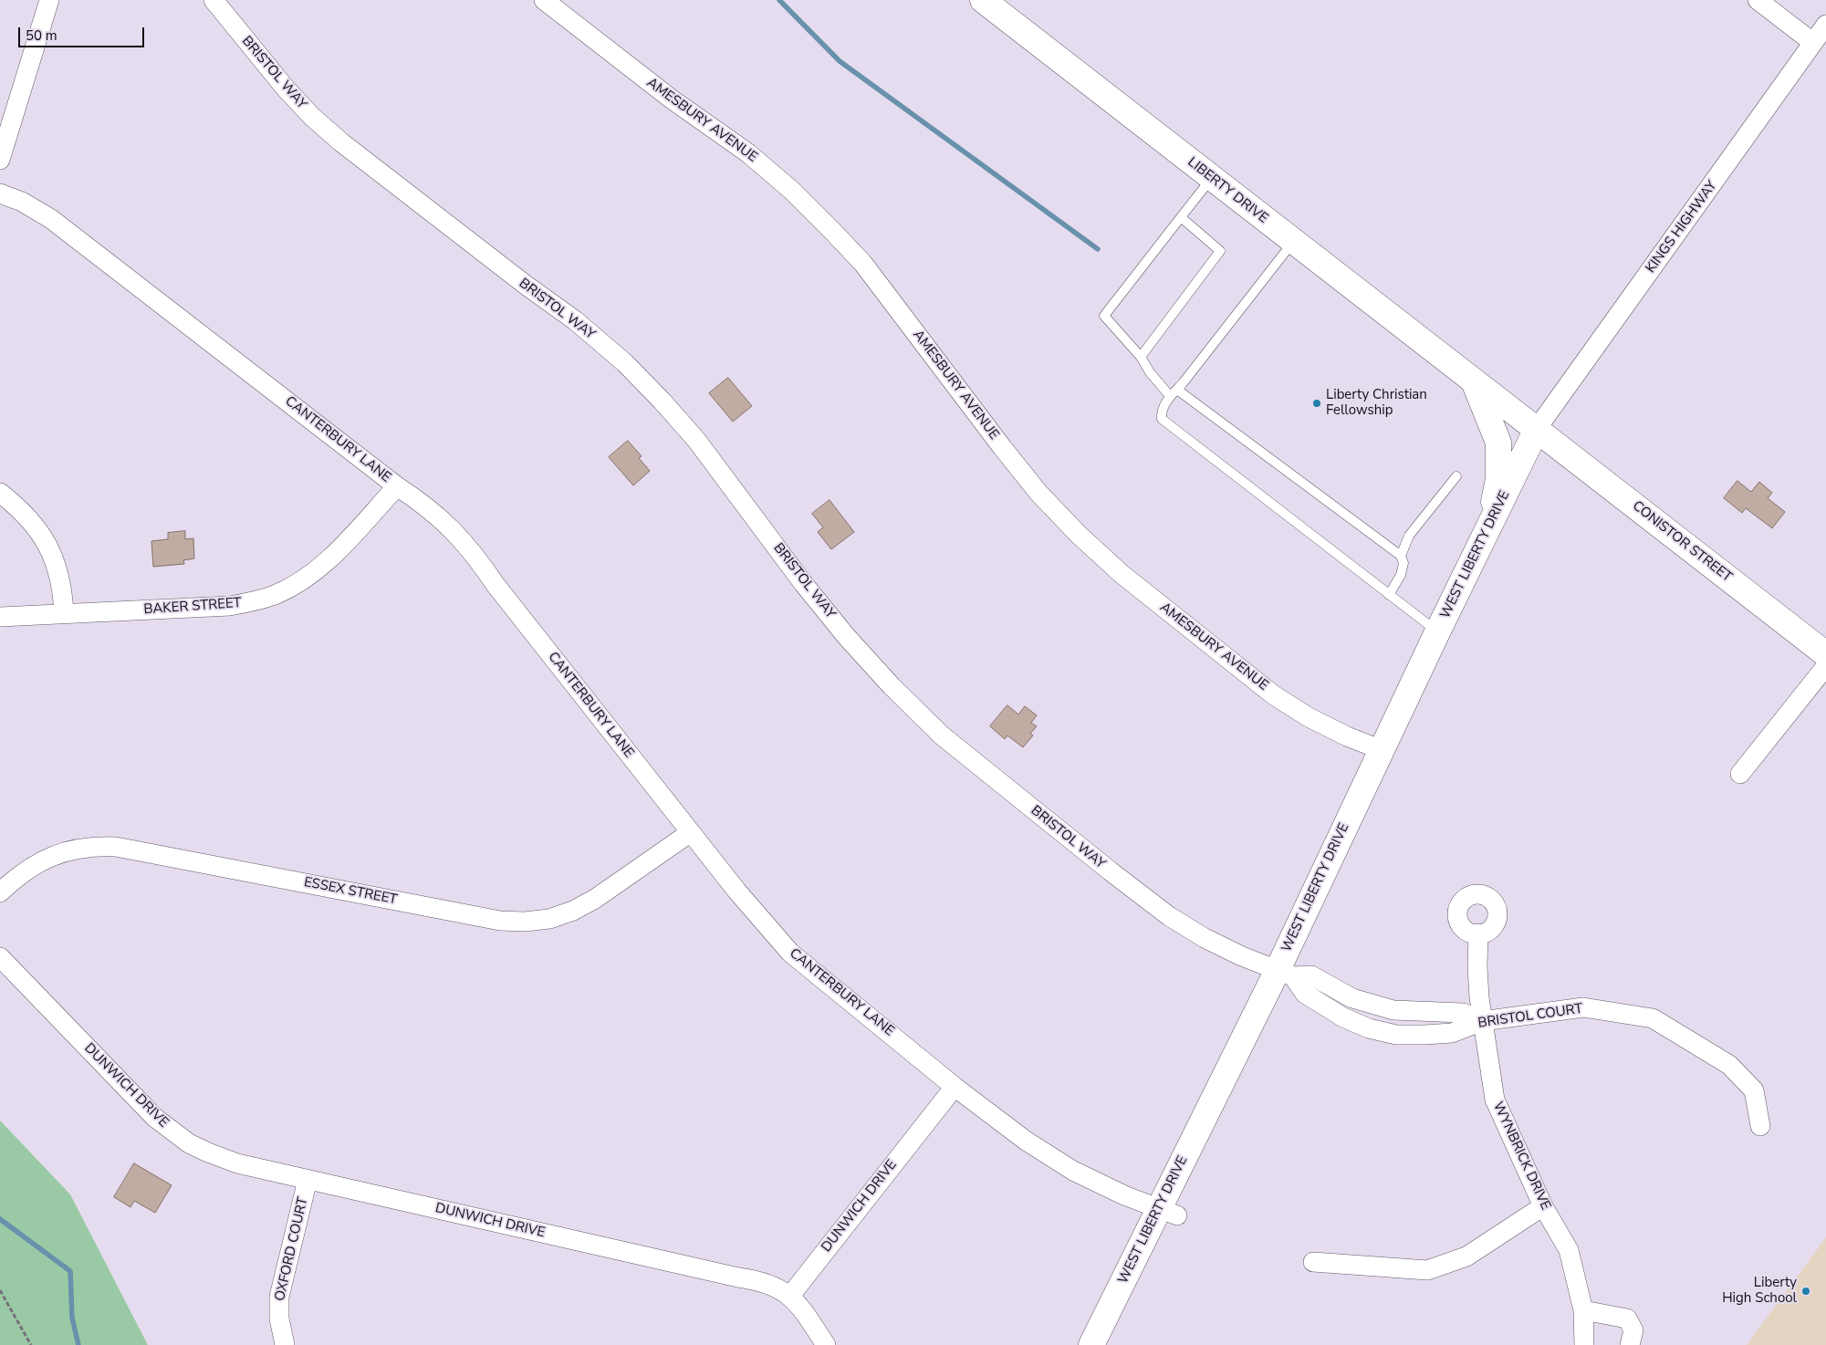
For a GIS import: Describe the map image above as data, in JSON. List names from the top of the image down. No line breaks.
{"streets":{"main road":["LIBERTY DRIVE","CONISTOR STREET","WEST LIBERTY DRIVE"],"street":["BRISTOL WAY","AMESBURY AVENUE","KINGS HIGHWAY","CANTERBURY LANE","BAKER STREET","ESSEX STREET","BRISTOL COURT","DUNWICH DRIVE","WYNBRICK DRIVE","OXFORD COURT"]},"crossings":[["BRISTOL WAY","WEST LIBERTY DRIVE"],["BRISTOL WAY","BRISTOL COURT"],["BRISTOL WAY","WYNBRICK DRIVE"],["AMESBURY AVENUE","WEST LIBERTY DRIVE"],["LIBERTY DRIVE","KINGS HIGHWAY"],["LIBERTY DRIVE","CONISTOR STREET"],["LIBERTY DRIVE","WEST LIBERTY DRIVE"],["KINGS HIGHWAY","CONISTOR STREET"],["KINGS HIGHWAY","WEST LIBERTY DRIVE"],["CANTERBURY LANE","WEST LIBERTY DRIVE"],["CANTERBURY LANE","BAKER STREET"],["CANTERBURY LANE","ESSEX STREET"],["CANTERBURY LANE","DUNWICH DRIVE"],["CONISTOR STREET","WEST LIBERTY DRIVE"],["BRISTOL COURT","WYNBRICK DRIVE"],["DUNWICH DRIVE","OXFORD COURT"]],"places":["Liberty Christian Fellowship","Liberty High School"],"scale_bar":"50 m"}
